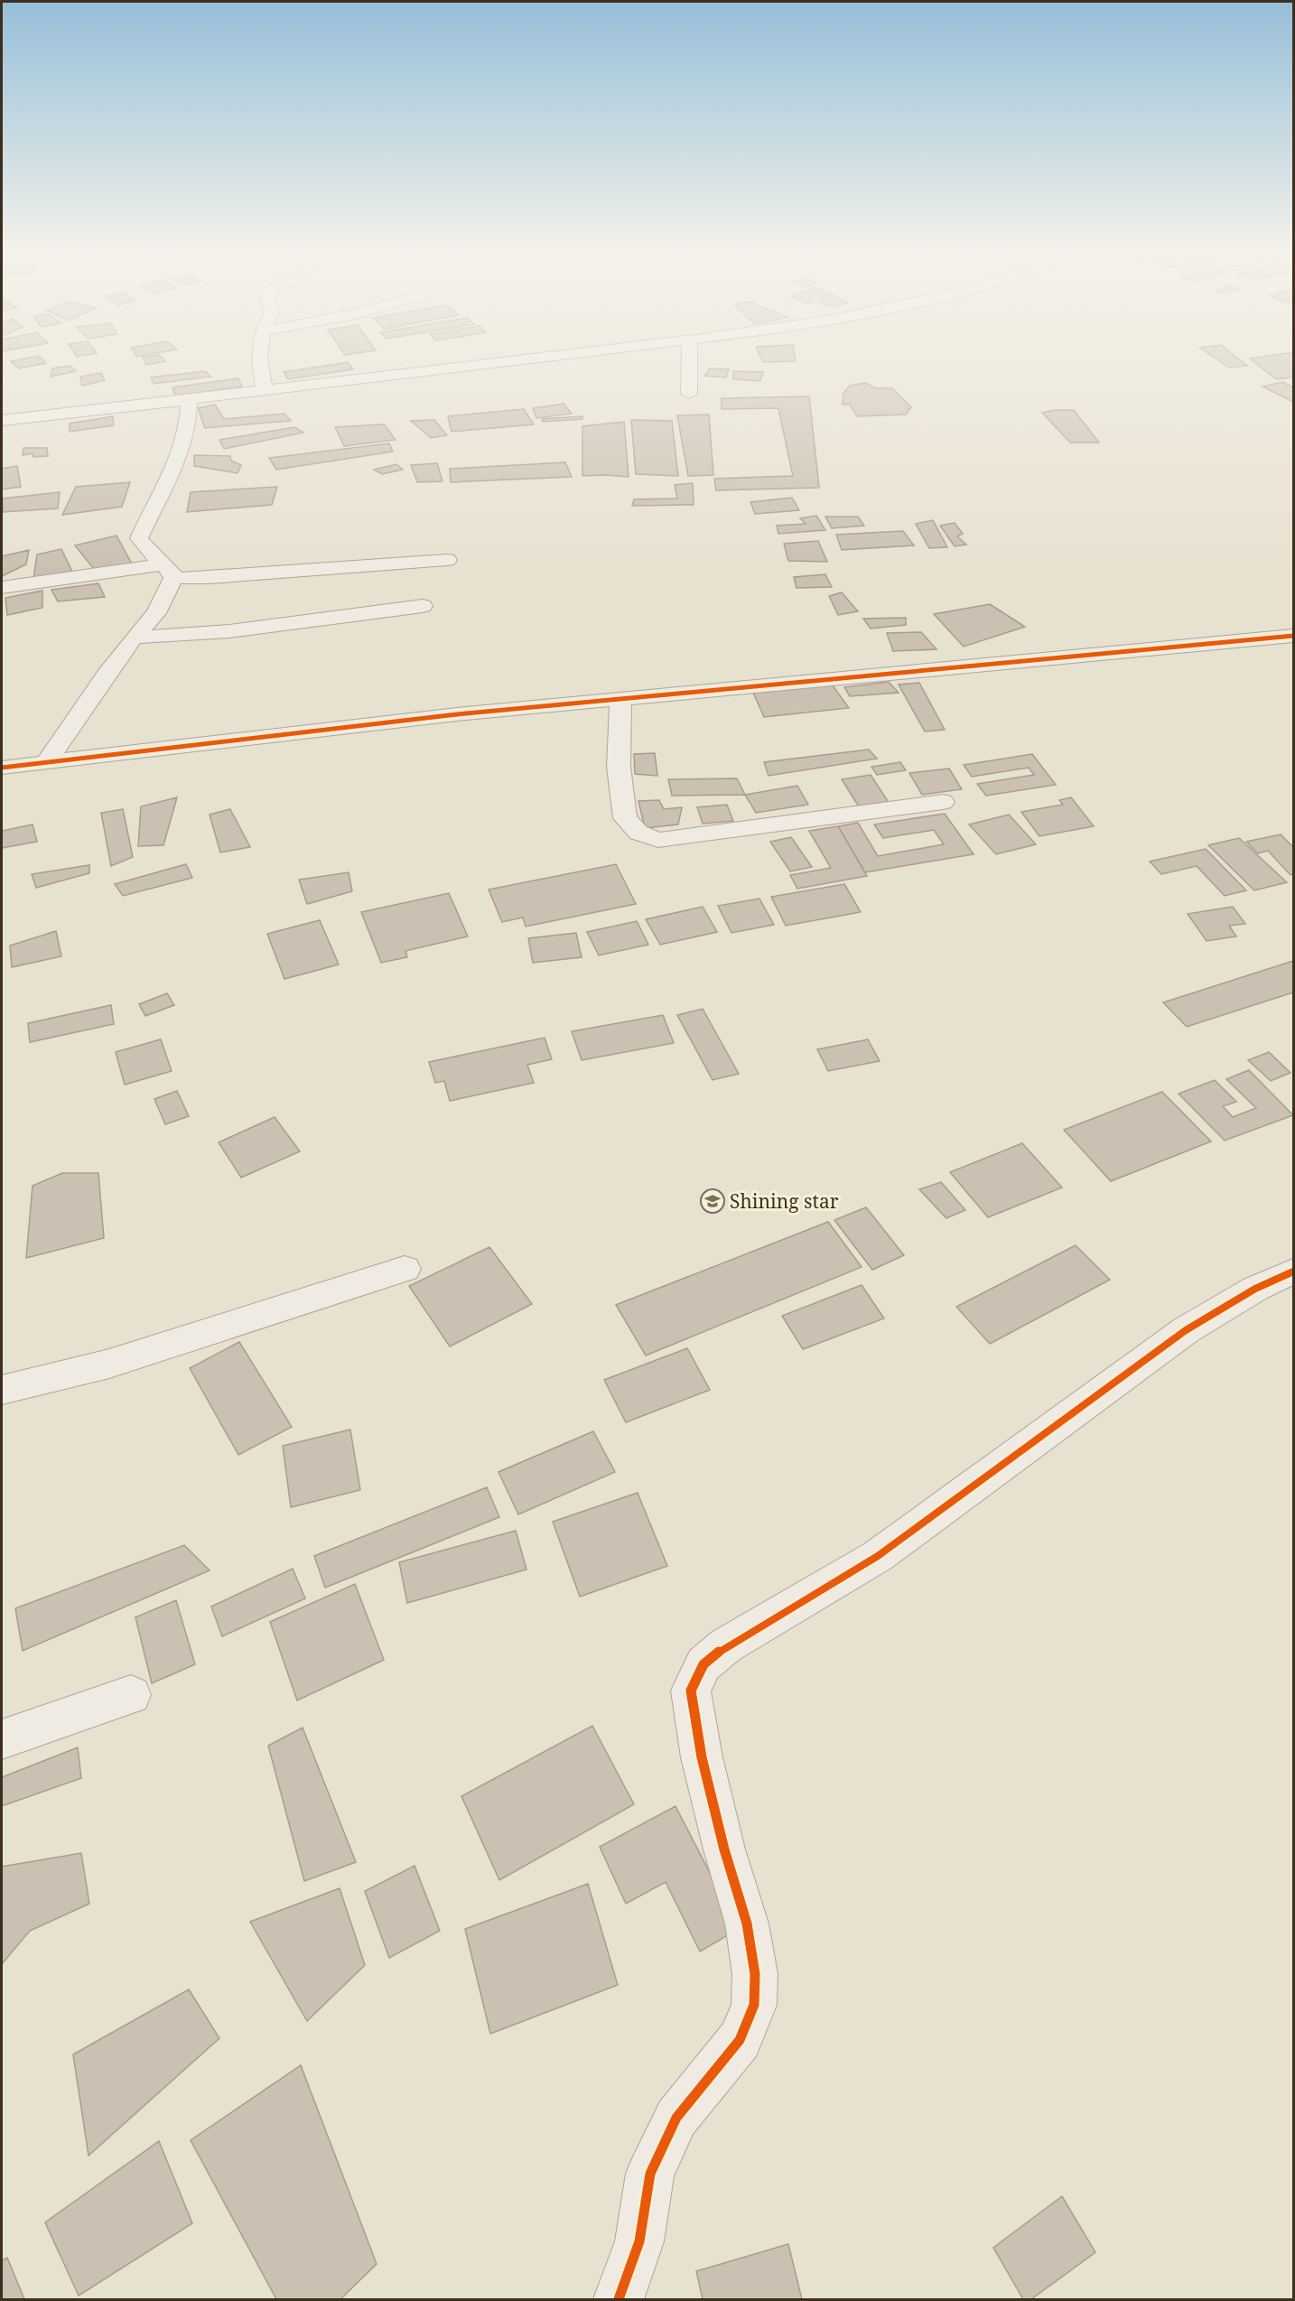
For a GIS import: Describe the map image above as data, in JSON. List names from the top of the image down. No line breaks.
{"places":{"school or university":["Shining star"]}}
